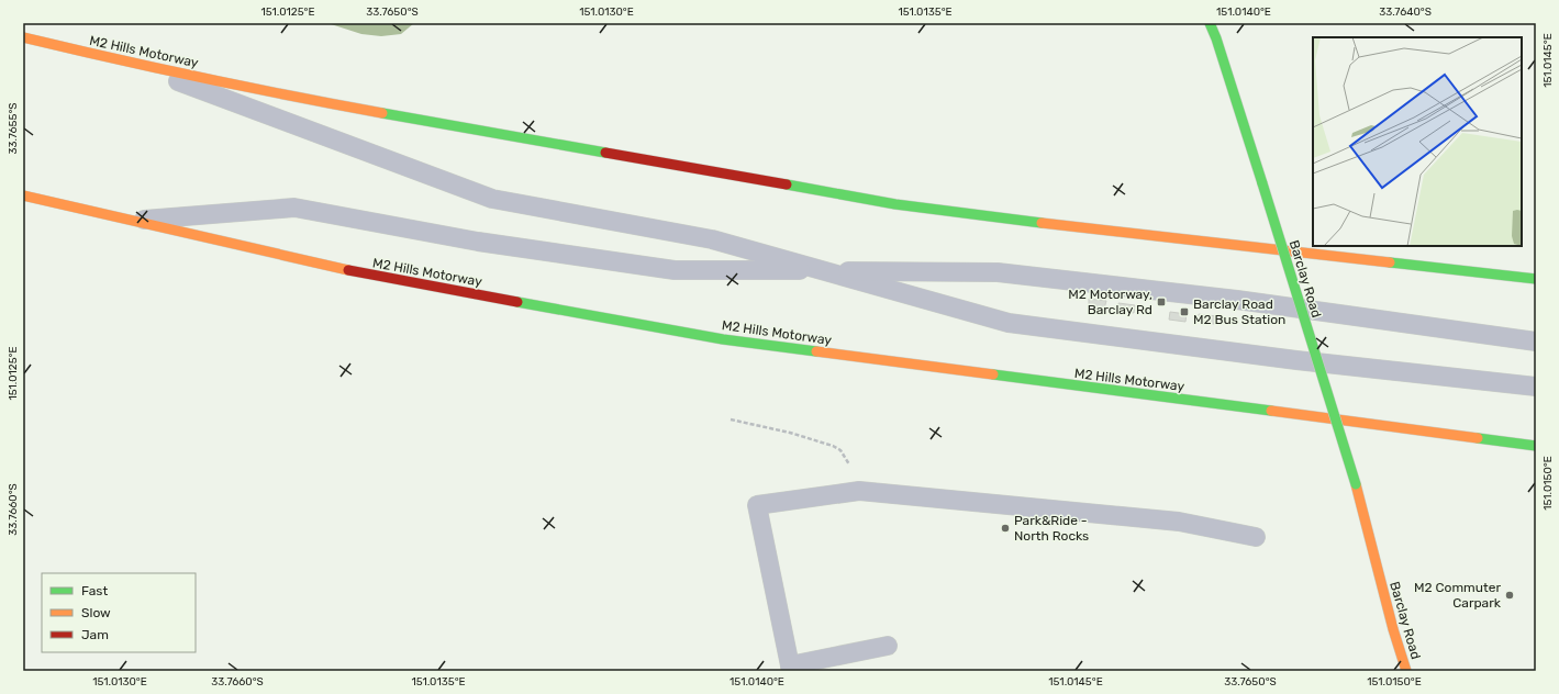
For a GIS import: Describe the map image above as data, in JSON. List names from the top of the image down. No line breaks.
{"streets":{"main road":["M2 Hills Motorway","Barclay Road"]},"places":{"transit":["M2 Motorway, Barclay Rd","Barclay Road M2 Bus Station"],"other":["Park&Ride - North Rocks","M2 Commuter Carpark"]},"legend":["Fast","Slow","Jam"],"coordinates":["151.0125°E","33.7650°S","151.0130°E","151.0135°E","151.0140°E","33.7640°S","151.0145°E","33.7655°S","151.0150°E","33.7660°S"]}
